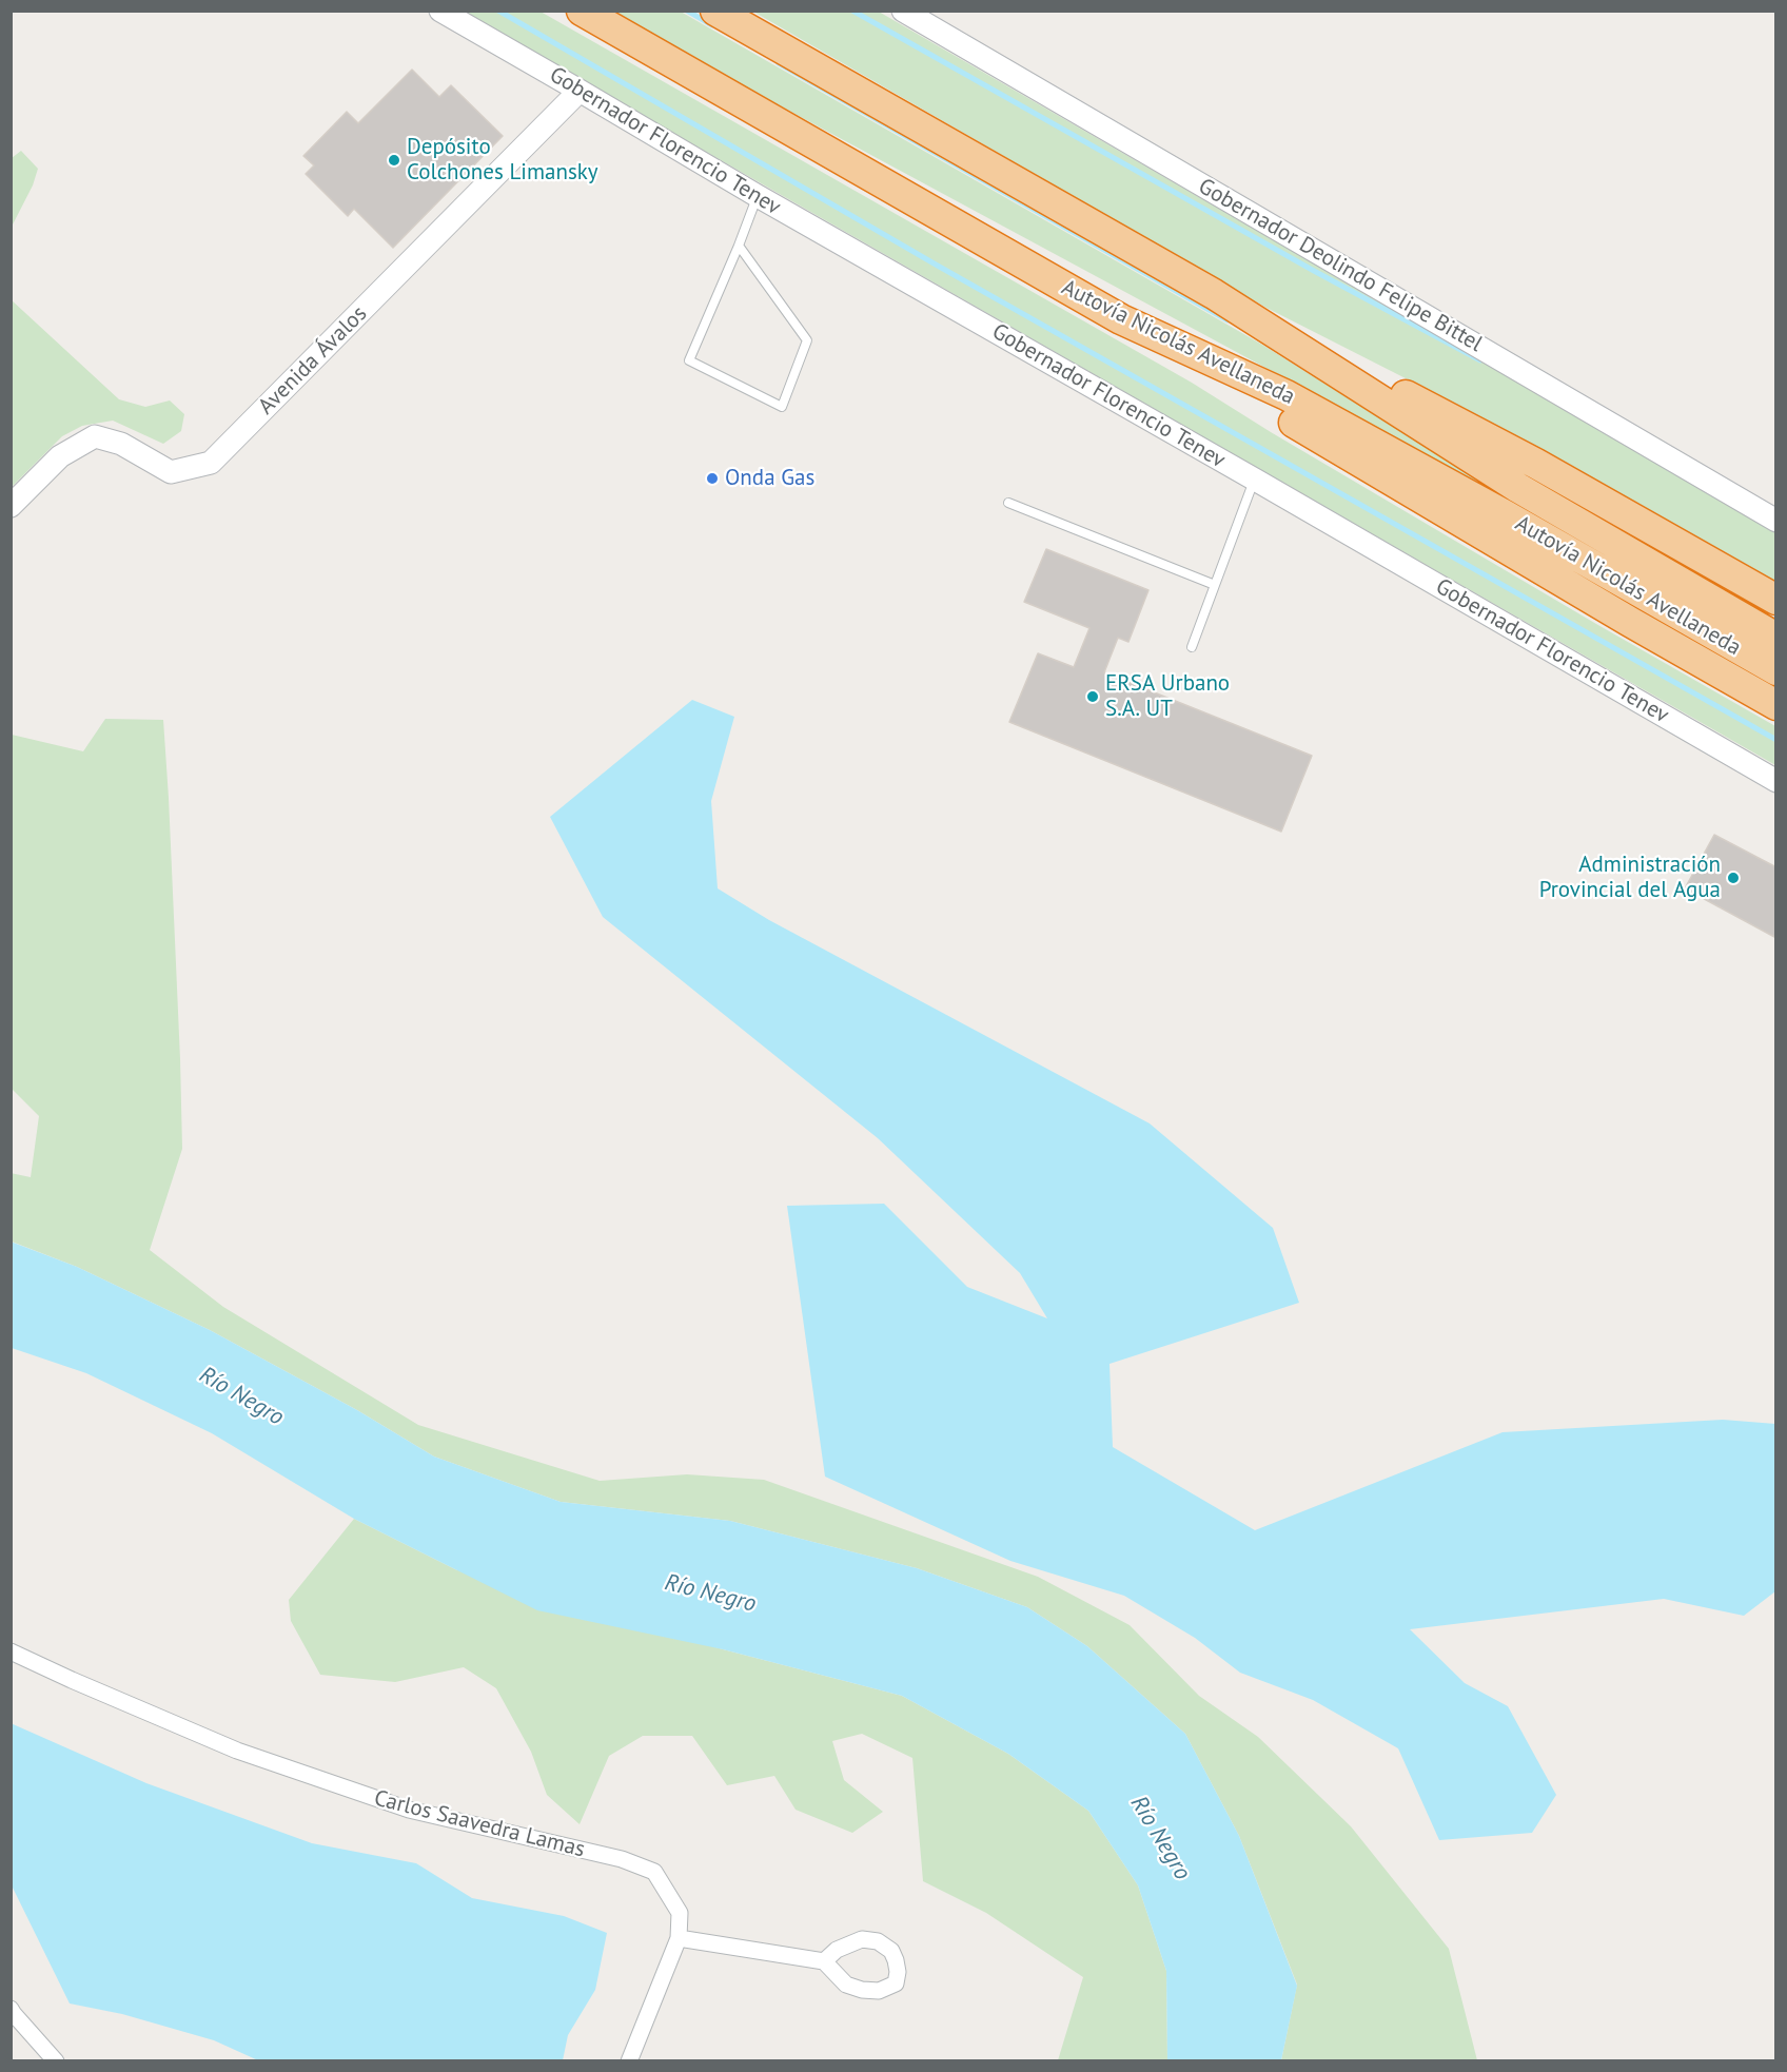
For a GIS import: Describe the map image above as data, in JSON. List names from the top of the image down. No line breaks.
{"streets":{"highway":["Autovía Nicolás Avellaneda"],"street":["Gobernador Florencio Tenev","Gobernador Deolindo Felipe Bittel","Avenida Ávalos","Carlos Saavedra Lamas"]},"crossings":[["Gobernador Florencio Tenev","Avenida Ávalos"]],"water":["Río Negro"],"places":["Depósito Colchones Limansky","Onda Gas","ERSA Urbano S.A. UT","Administración Provincial del Agua"]}
